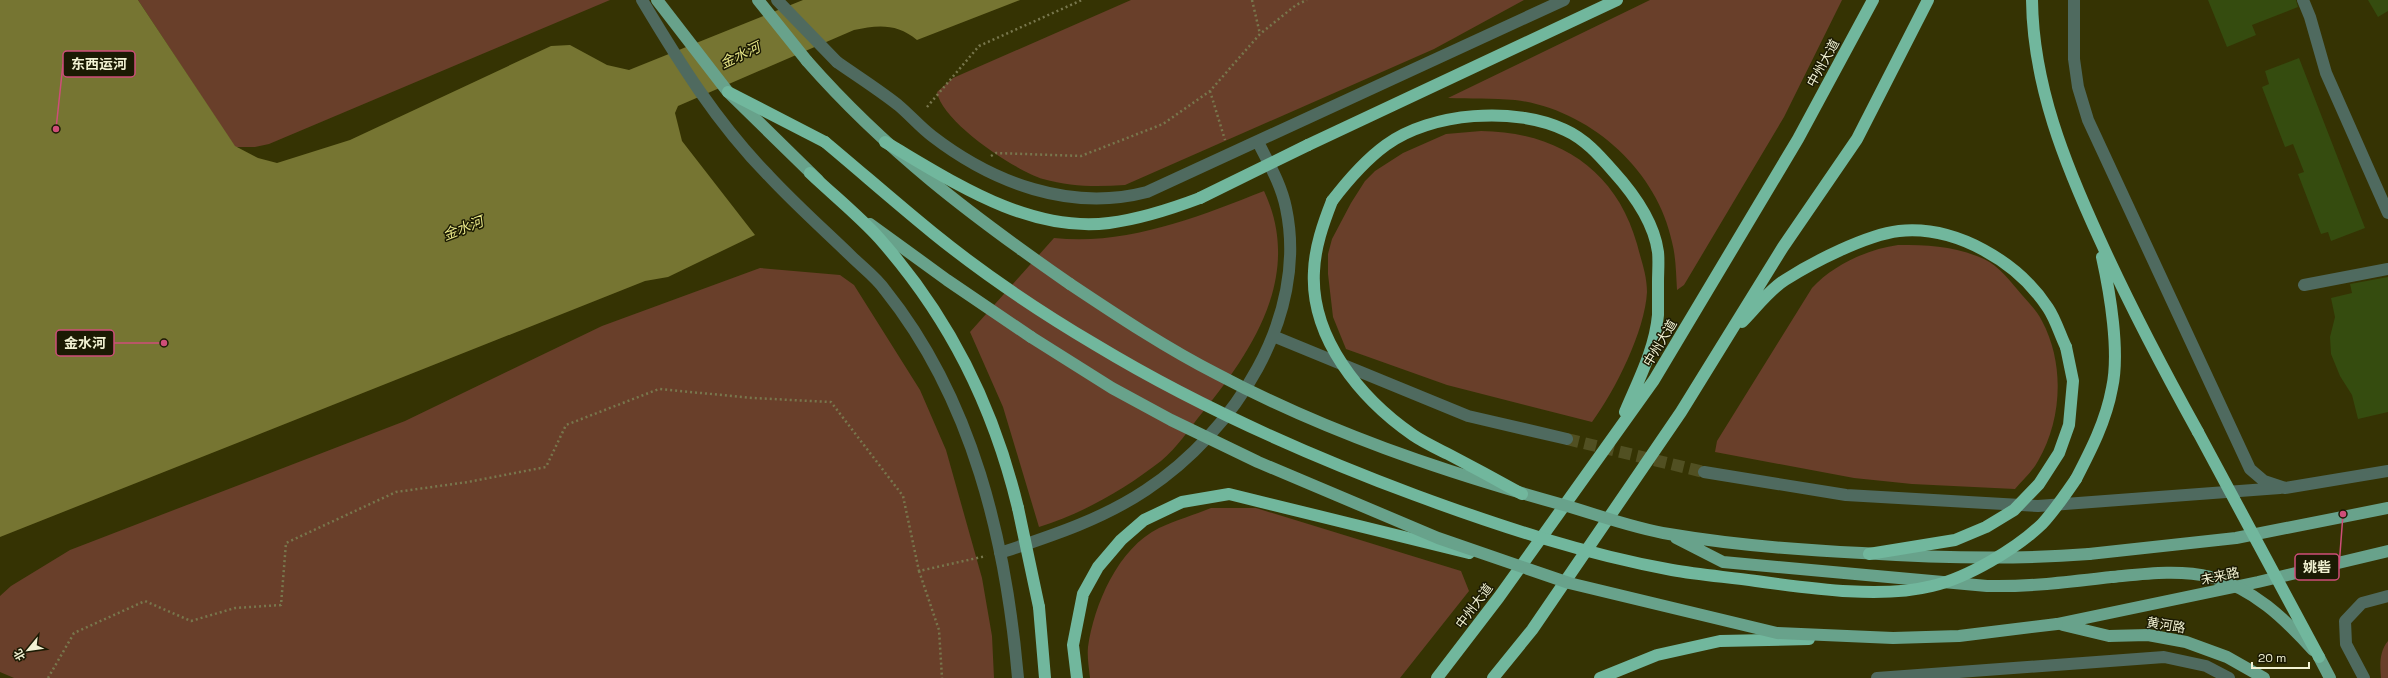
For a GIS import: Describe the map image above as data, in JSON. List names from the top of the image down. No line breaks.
{"streets":{"highway":["中州大道"],"main road":["未来路","黄河路"]},"crossings":[["未来路","黄河路"]],"water":["金水河"],"places":["东西运河","金水河","姚砦"],"scale_bar":"20 m","north":"bottom left"}
